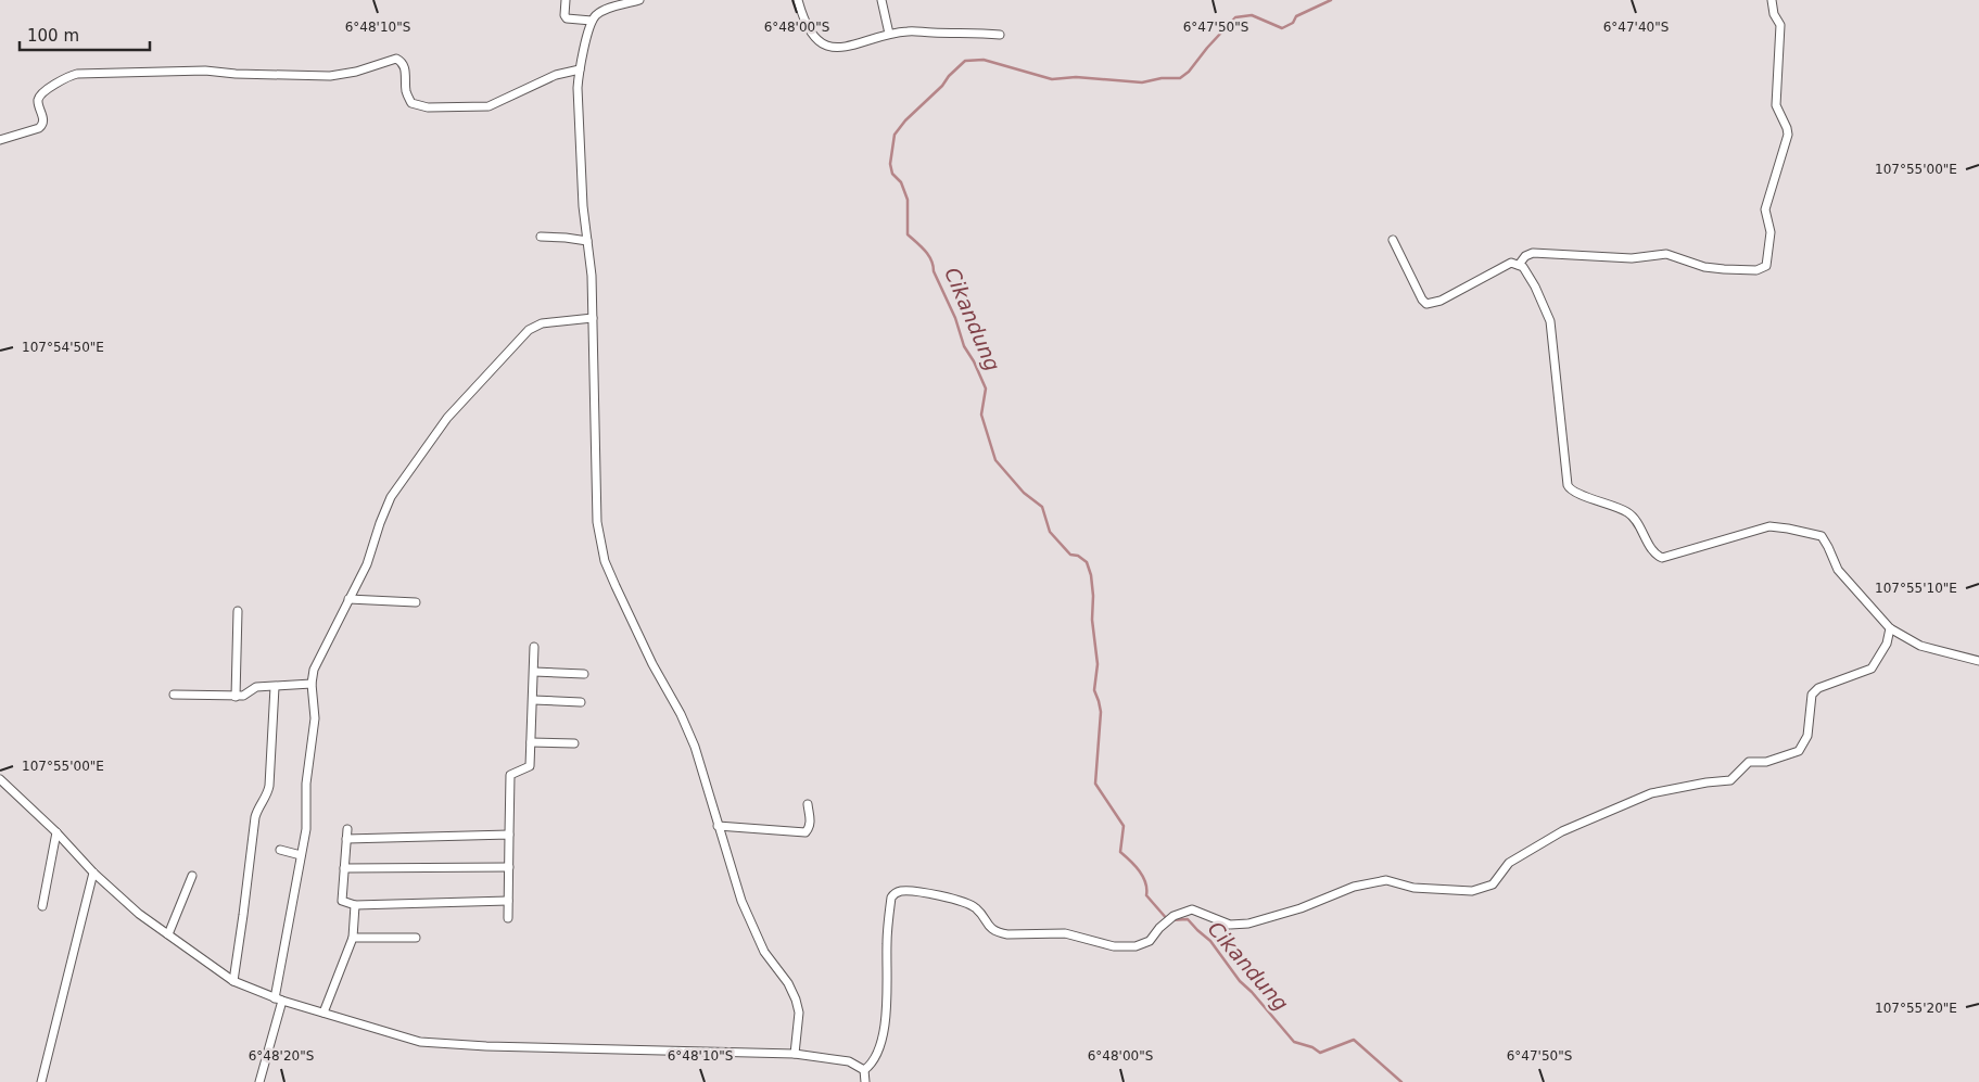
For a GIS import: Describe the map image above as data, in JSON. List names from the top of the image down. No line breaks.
{"water":["Cikandung"],"scale_bar":"100 m","coordinates":["6°48'10\"S","6°48'00\"S","6°47'50\"S","6°47'40\"S","107°55'00\"E","107°54'50\"E","107°55'10\"E","107°55'20\"E","6°48'20\"S"]}
